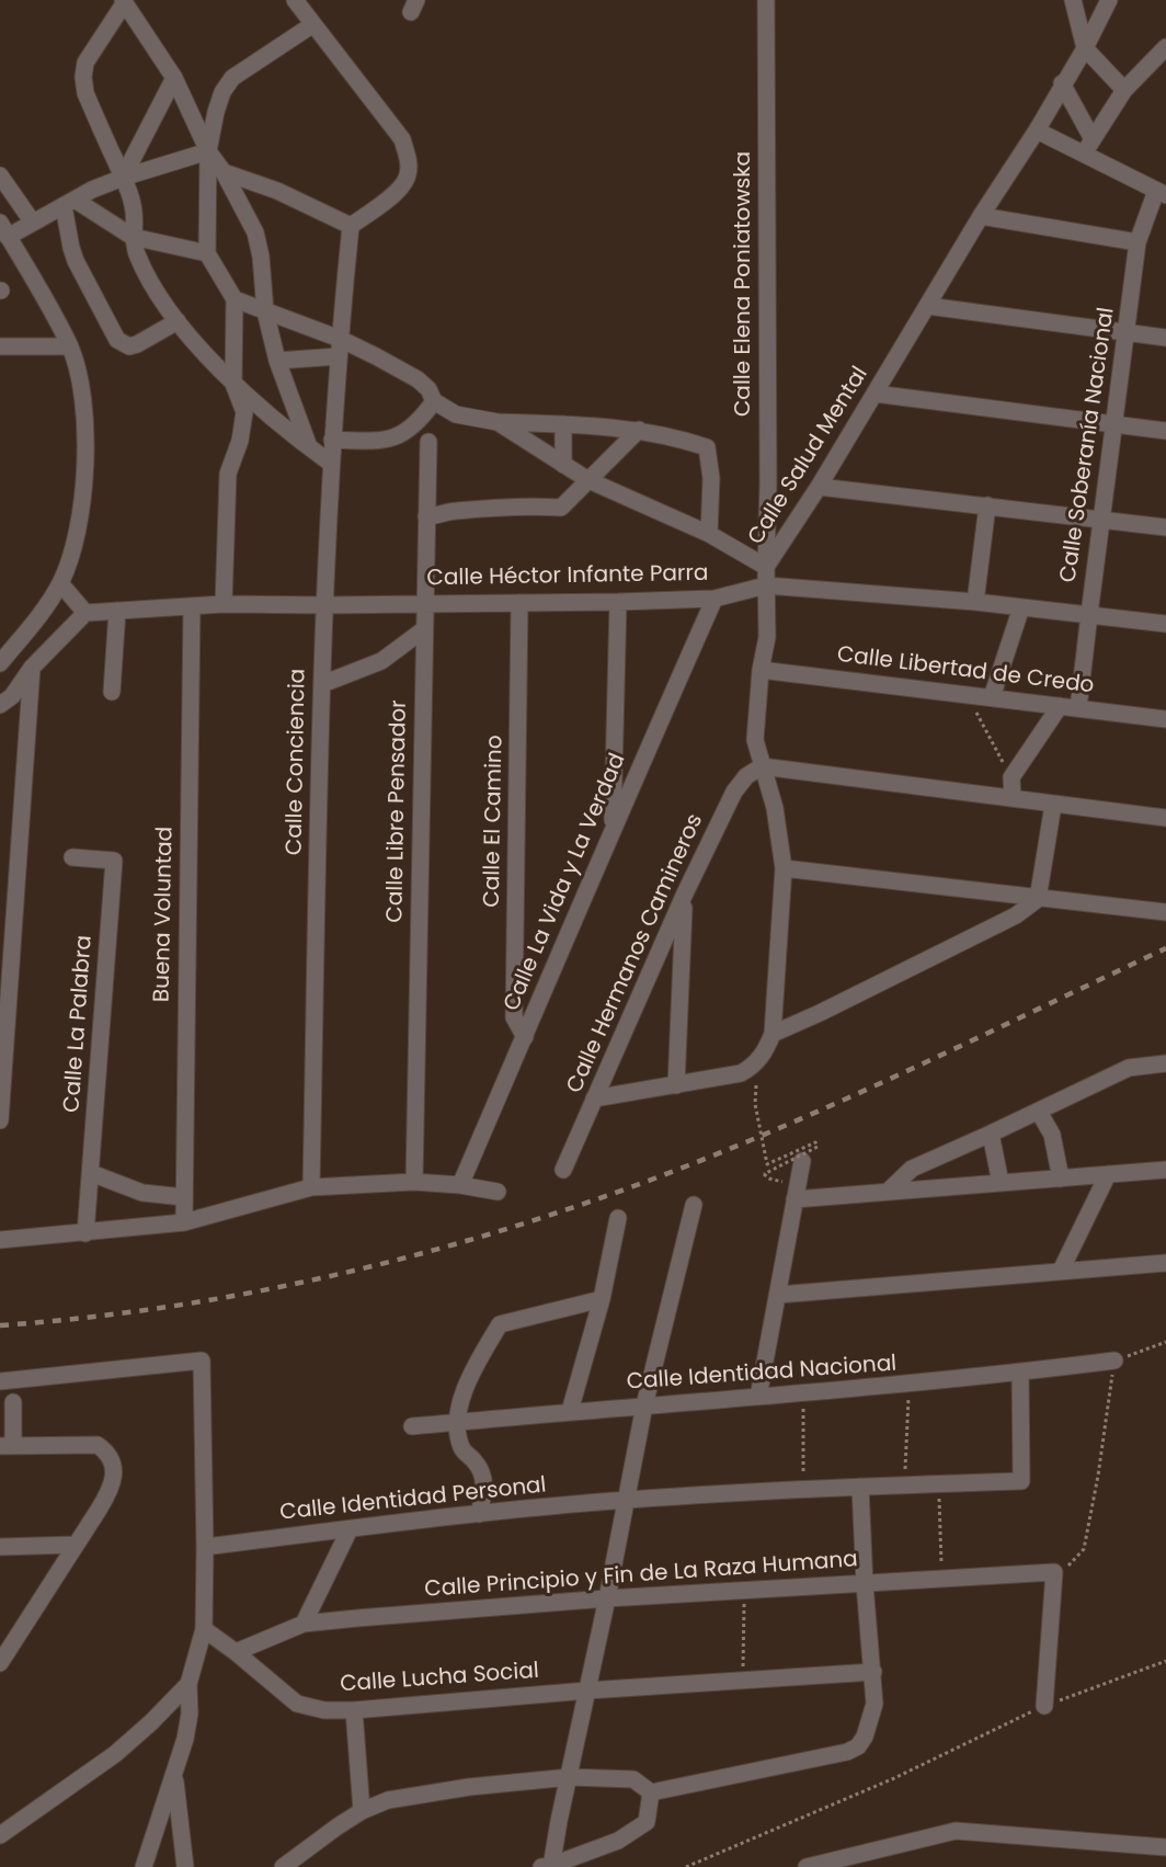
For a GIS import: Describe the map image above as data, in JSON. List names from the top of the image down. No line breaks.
{"streets":{"street":["Calle Elena Poniatowska","Calle Soberanía Nacional","Calle Salud Mental","Calle Héctor Infante Parra","Calle Libertad de Credo","Calle Conciencia","Calle Libre Pensador","Calle El Camino","Calle La Vida y La Verdad","Buena Voluntad","Calle Hermanos Camineros","Calle La Palabra","Calle Identidad Nacional","Calle Identidad Personal","Calle Principio y Fin de La Raza Humana","Calle Lucha Social"]},"crossings":[["Calle Elena Poniatowska","Calle Salud Mental"],["Calle Soberanía Nacional","Calle Héctor Infante Parra"],["Calle Soberanía Nacional","Calle Libertad de Credo"],["Calle Salud Mental","Calle Héctor Infante Parra"],["Calle Salud Mental","Calle Libertad de Credo"],["Calle Salud Mental","Calle Hermanos Camineros"],["Calle Héctor Infante Parra","Calle Conciencia"],["Calle Héctor Infante Parra","Calle Libre Pensador"],["Calle Héctor Infante Parra","Calle El Camino"],["Calle Héctor Infante Parra","Calle La Vida y La Verdad"],["Calle Héctor Infante Parra","Buena Voluntad"],["Calle El Camino","Calle La Vida y La Verdad"],["Calle Identidad Nacional","Calle Identidad Personal"],["Calle Principio y Fin de La Raza Humana","Calle Lucha Social"]]}
